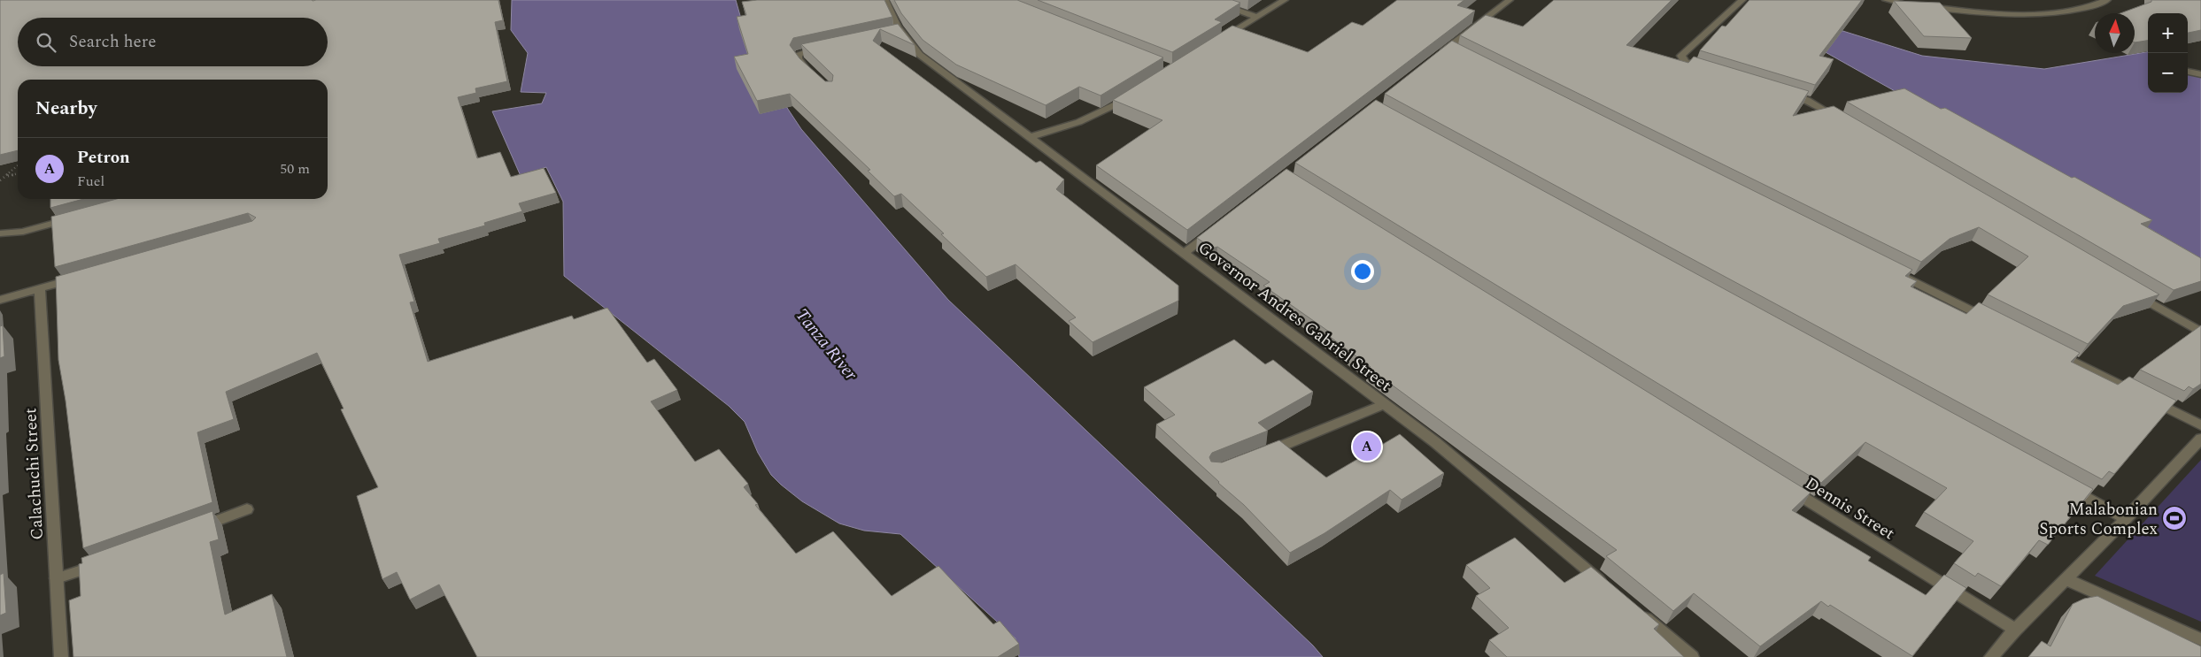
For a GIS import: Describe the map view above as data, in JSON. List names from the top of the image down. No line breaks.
{"streets":{"street":["Governor Andres Gabriel Street","Calachuchi Street","Dennis Street"]},"water":["Tanza River"],"places":{"sports":["Malabonian Sports Complex"]},"north":"top","page":{"map_buttons":["+","−"],"search":"Search here","heading":"Nearby","list":[{"mark":"A","name":"Petron","note":"Fuel","value":"50 m"}],"pins":"A"}}
